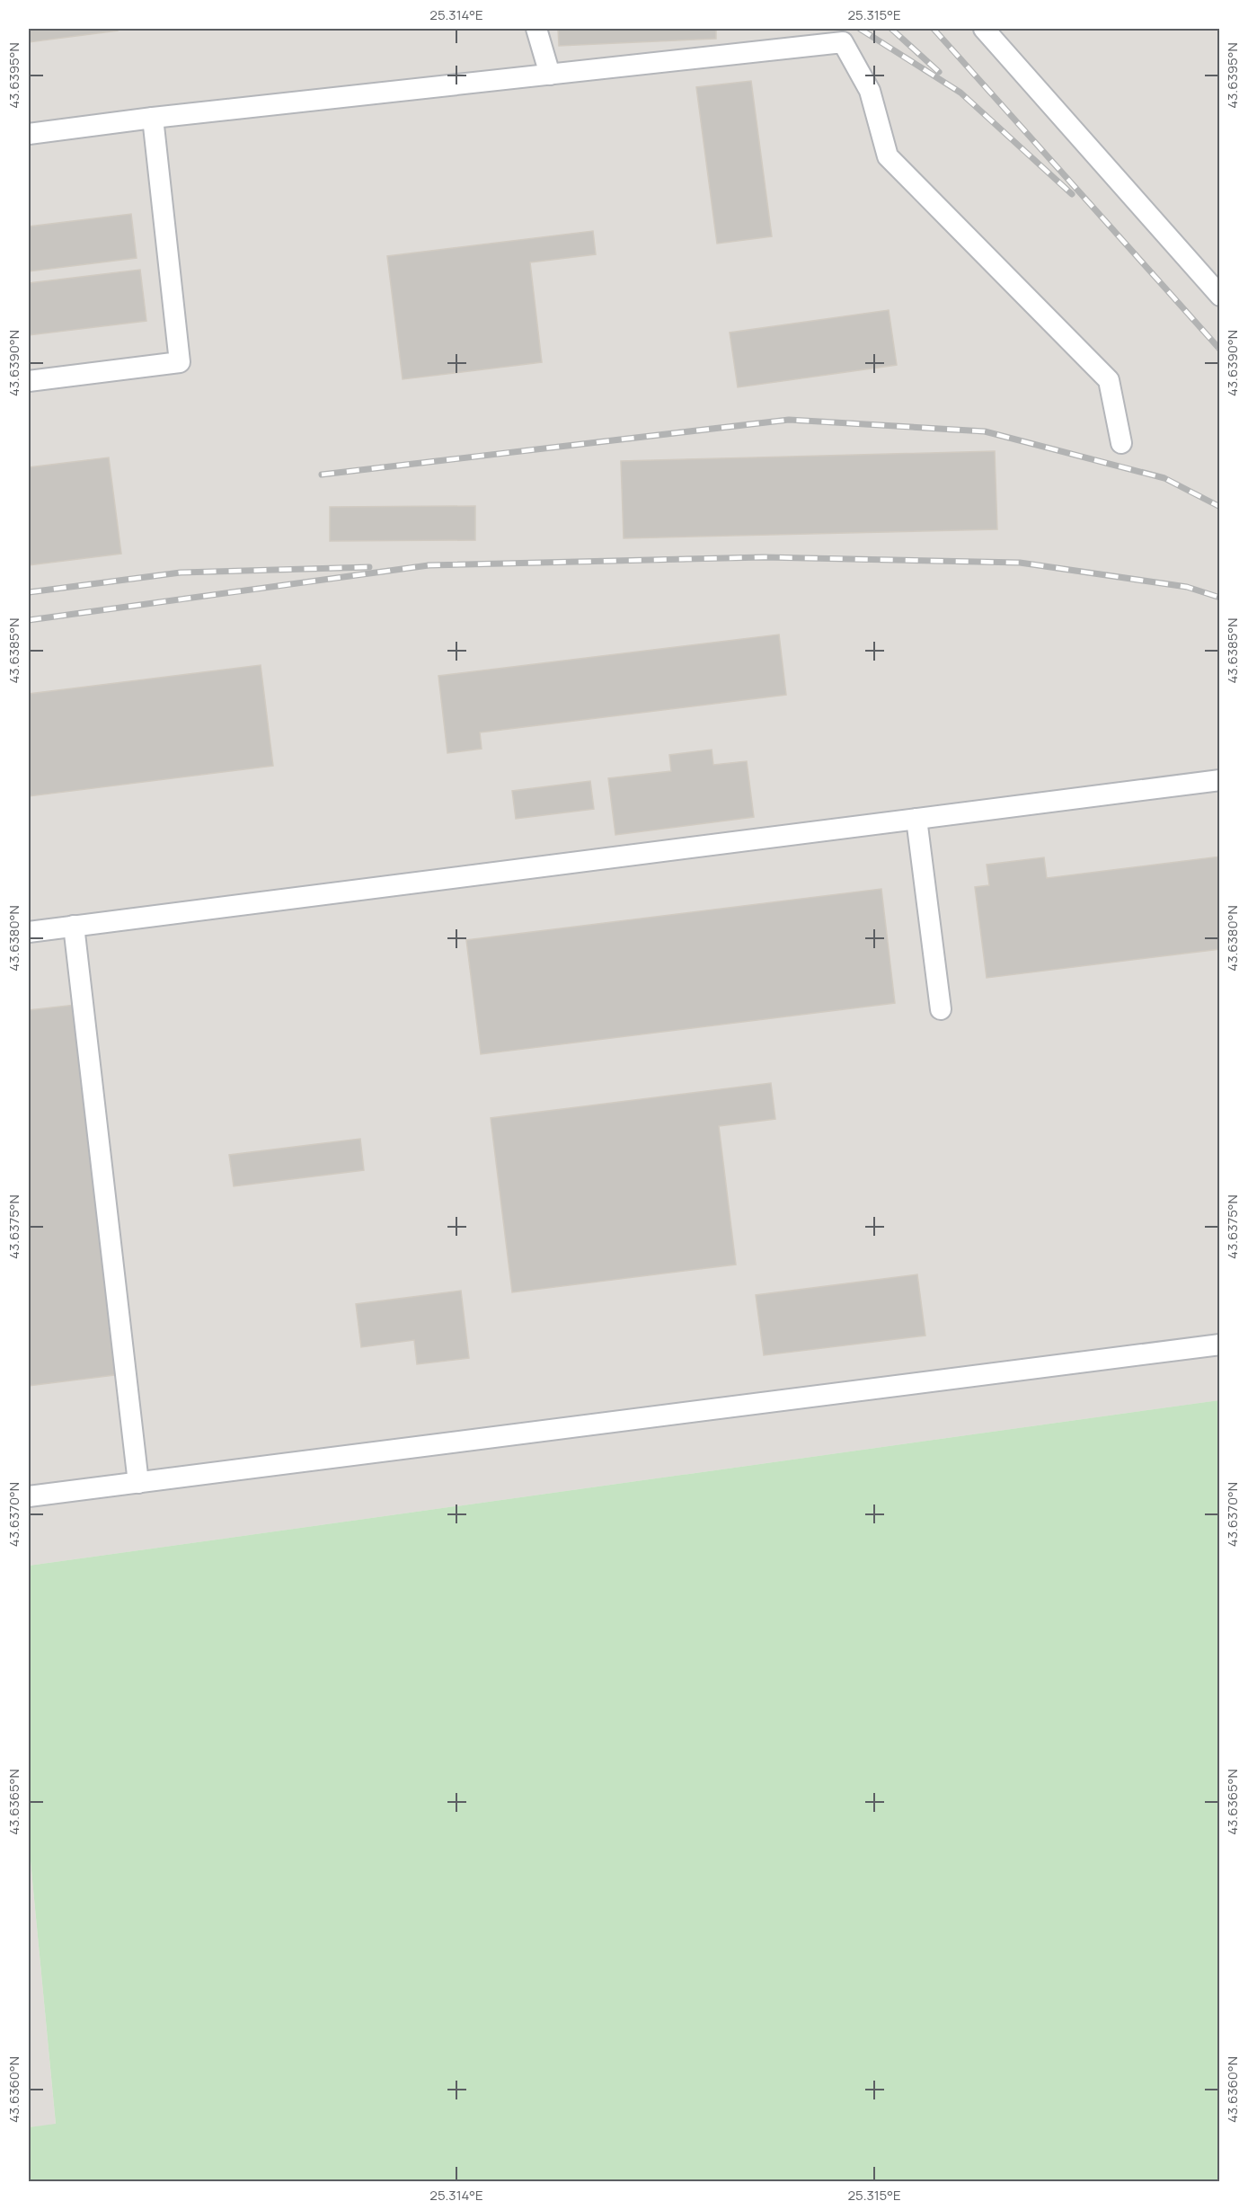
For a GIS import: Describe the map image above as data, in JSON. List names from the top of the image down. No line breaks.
{"coordinates":["25.314°E","25.315°E","43.6395°N","43.6390°N","43.6385°N","43.6380°N","43.6375°N","43.6370°N","43.6365°N","43.6360°N"]}
